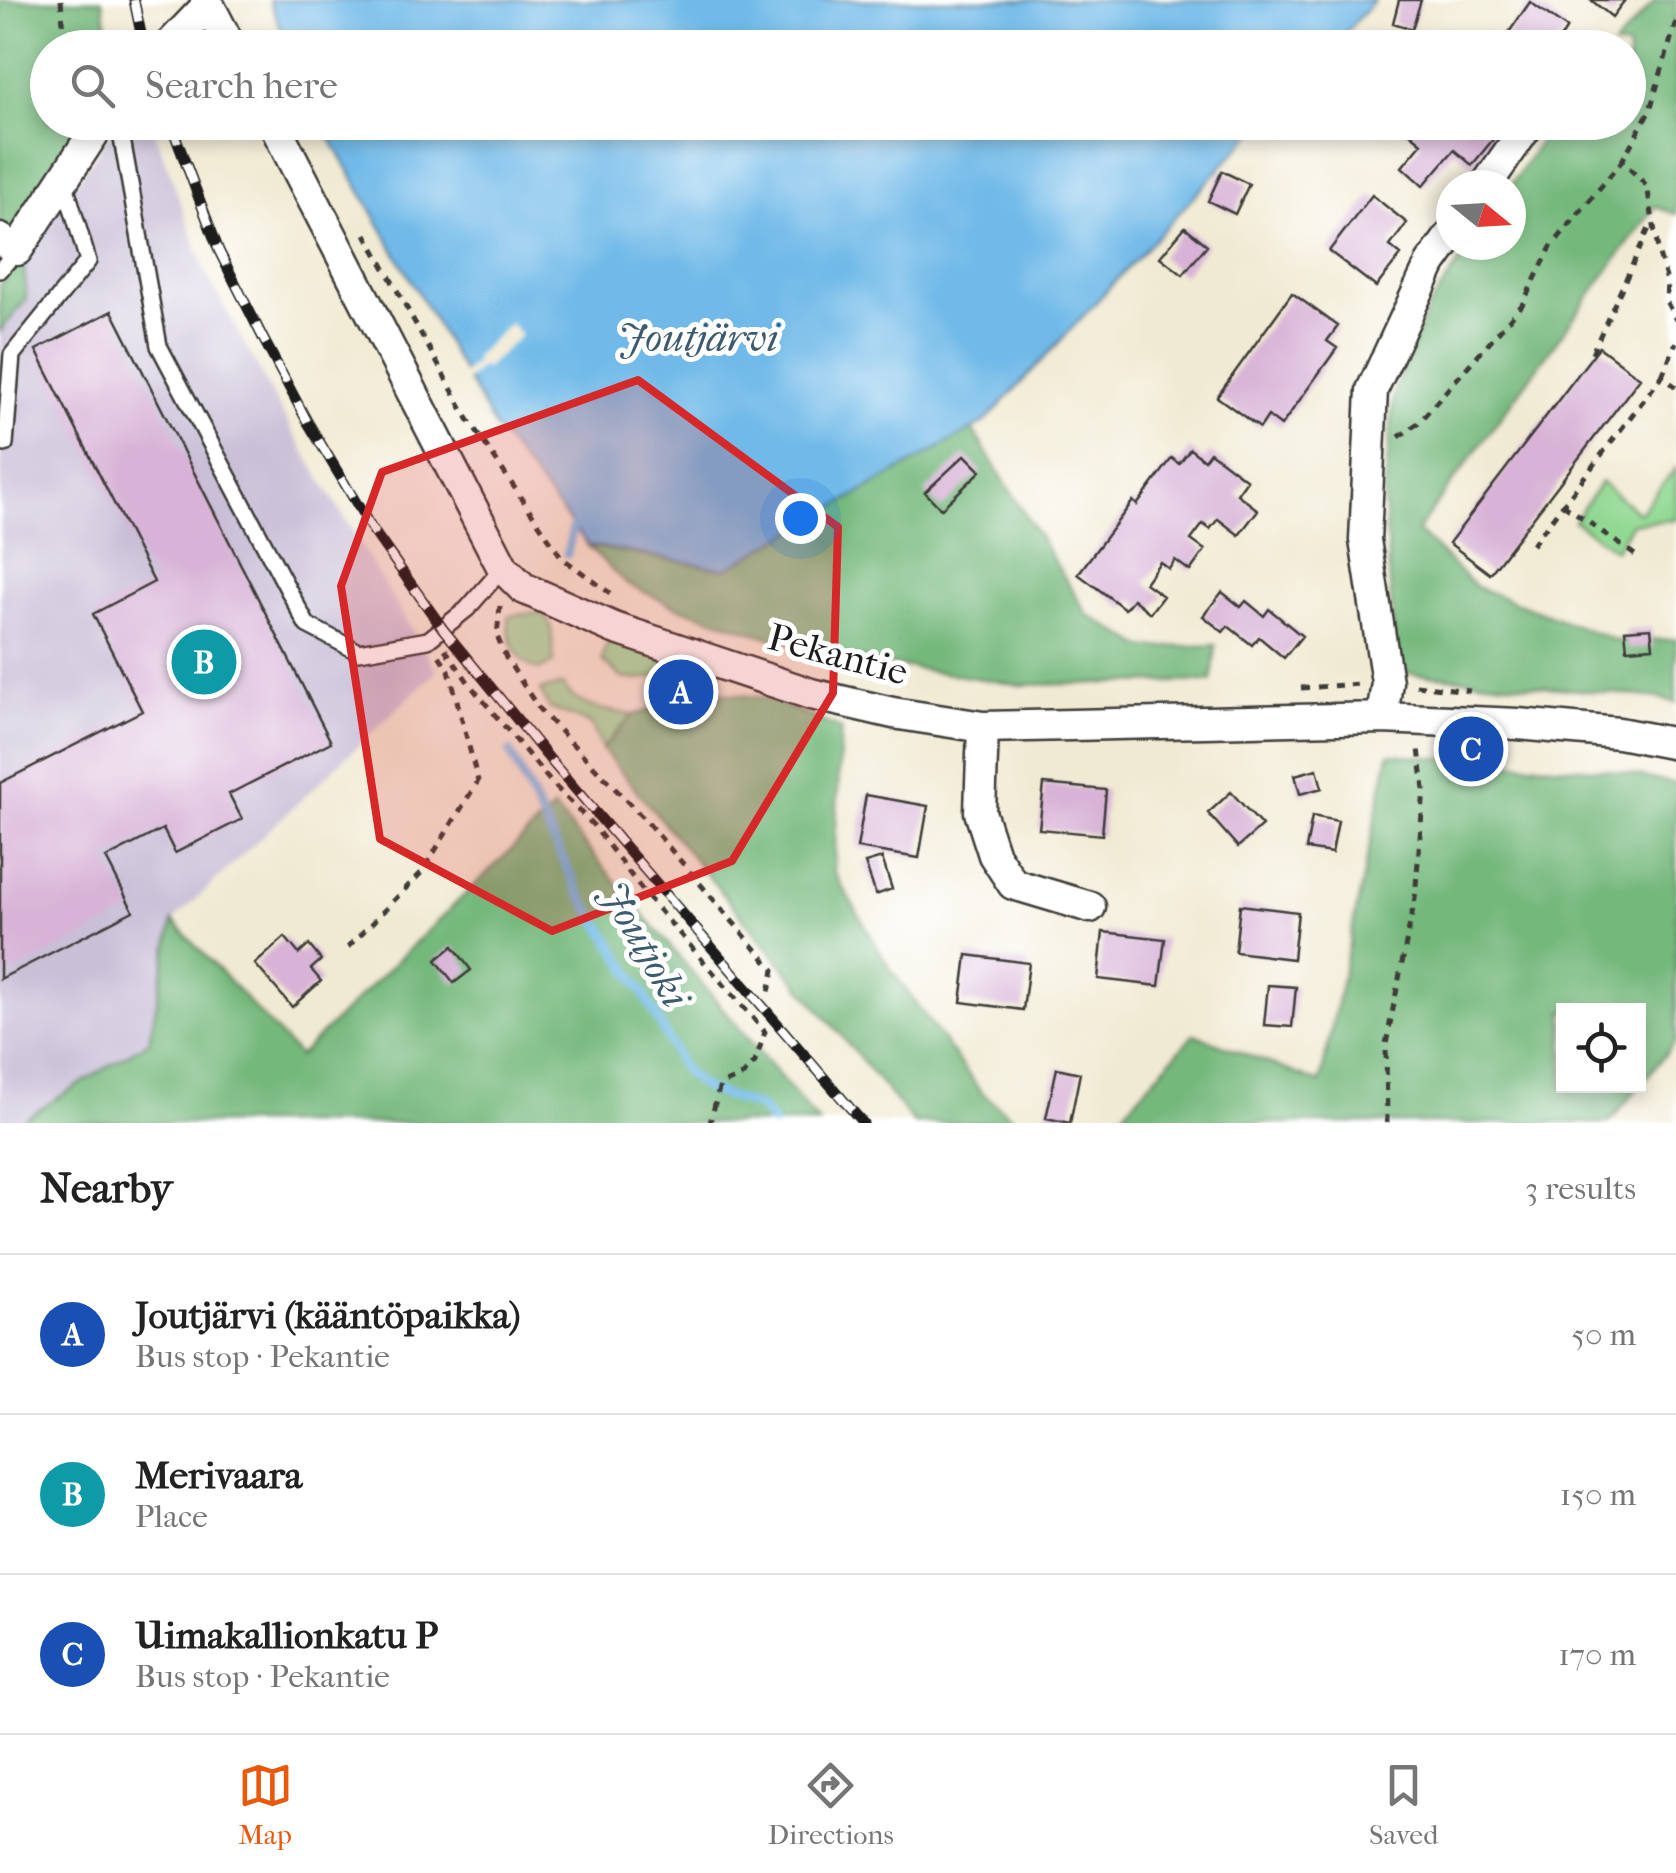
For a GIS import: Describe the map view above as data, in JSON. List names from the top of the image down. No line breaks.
{"streets":{"street":["Pekantie"]},"water":["Joutjärvi","Joutjoki"],"north":"right","page":{"search":"Search here","pins":["B","A","C"],"heading":["Nearby","3 results"],"list":[{"mark":"A","name":"Joutjärvi (kääntöpaikka)","note":"Bus stop · Pekantie","value":"50 m"},{"mark":"B","name":"Merivaara","note":"Place","value":"150 m"},{"mark":"C","name":"Uimakallionkatu P","note":"Bus stop · Pekantie","value":"170 m"}],"nav":["Map","Directions","Saved"]}}
